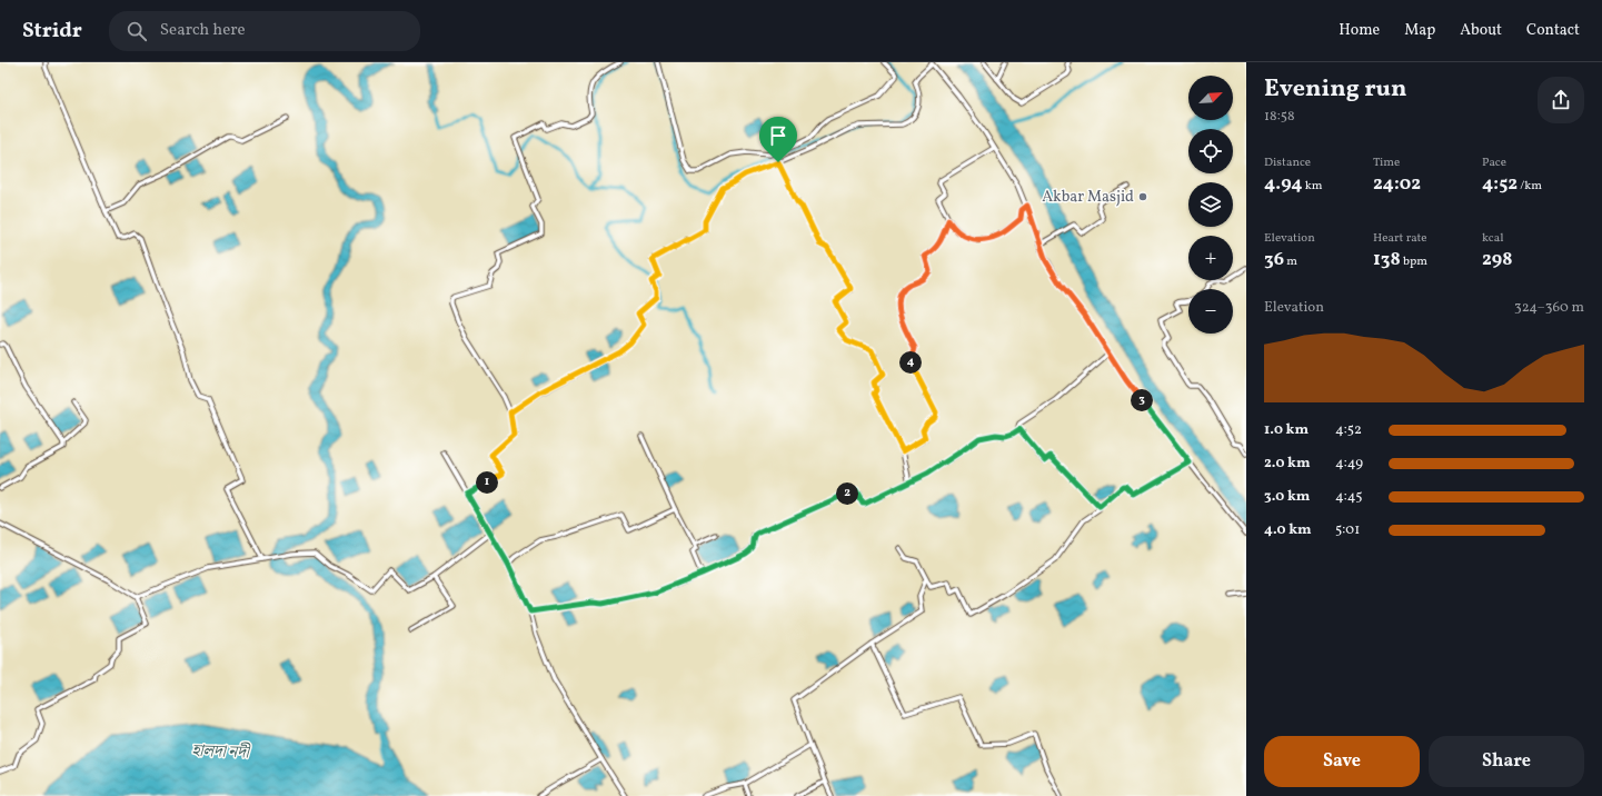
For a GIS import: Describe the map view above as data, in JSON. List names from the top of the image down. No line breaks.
{"water":["হালদা নদী"],"places":["Akbar Masjid"],"north":"top right","page":{"header":"Stridr","search":"Search here","nav":["Home","Map","About","Contact"],"heading":["Evening run","18:58"],"map_buttons":["+","−"],"stats":[["Distance","4.94 km"],["Time","24:02"],["Pace","4:52 /km"],["Elevation","36 m"],["Heart rate","138 bpm"],["kcal","298"]],"chart":["Elevation","324–360 m"],"pins":["4","3","1","2"],"list":[{"name":"1.0 km","note":"4:52"},{"name":"2.0 km","note":"4:49"},{"name":"3.0 km","note":"4:45"},{"name":"4.0 km","note":"5:01"}],"buttons":["Save","Share"]}}
